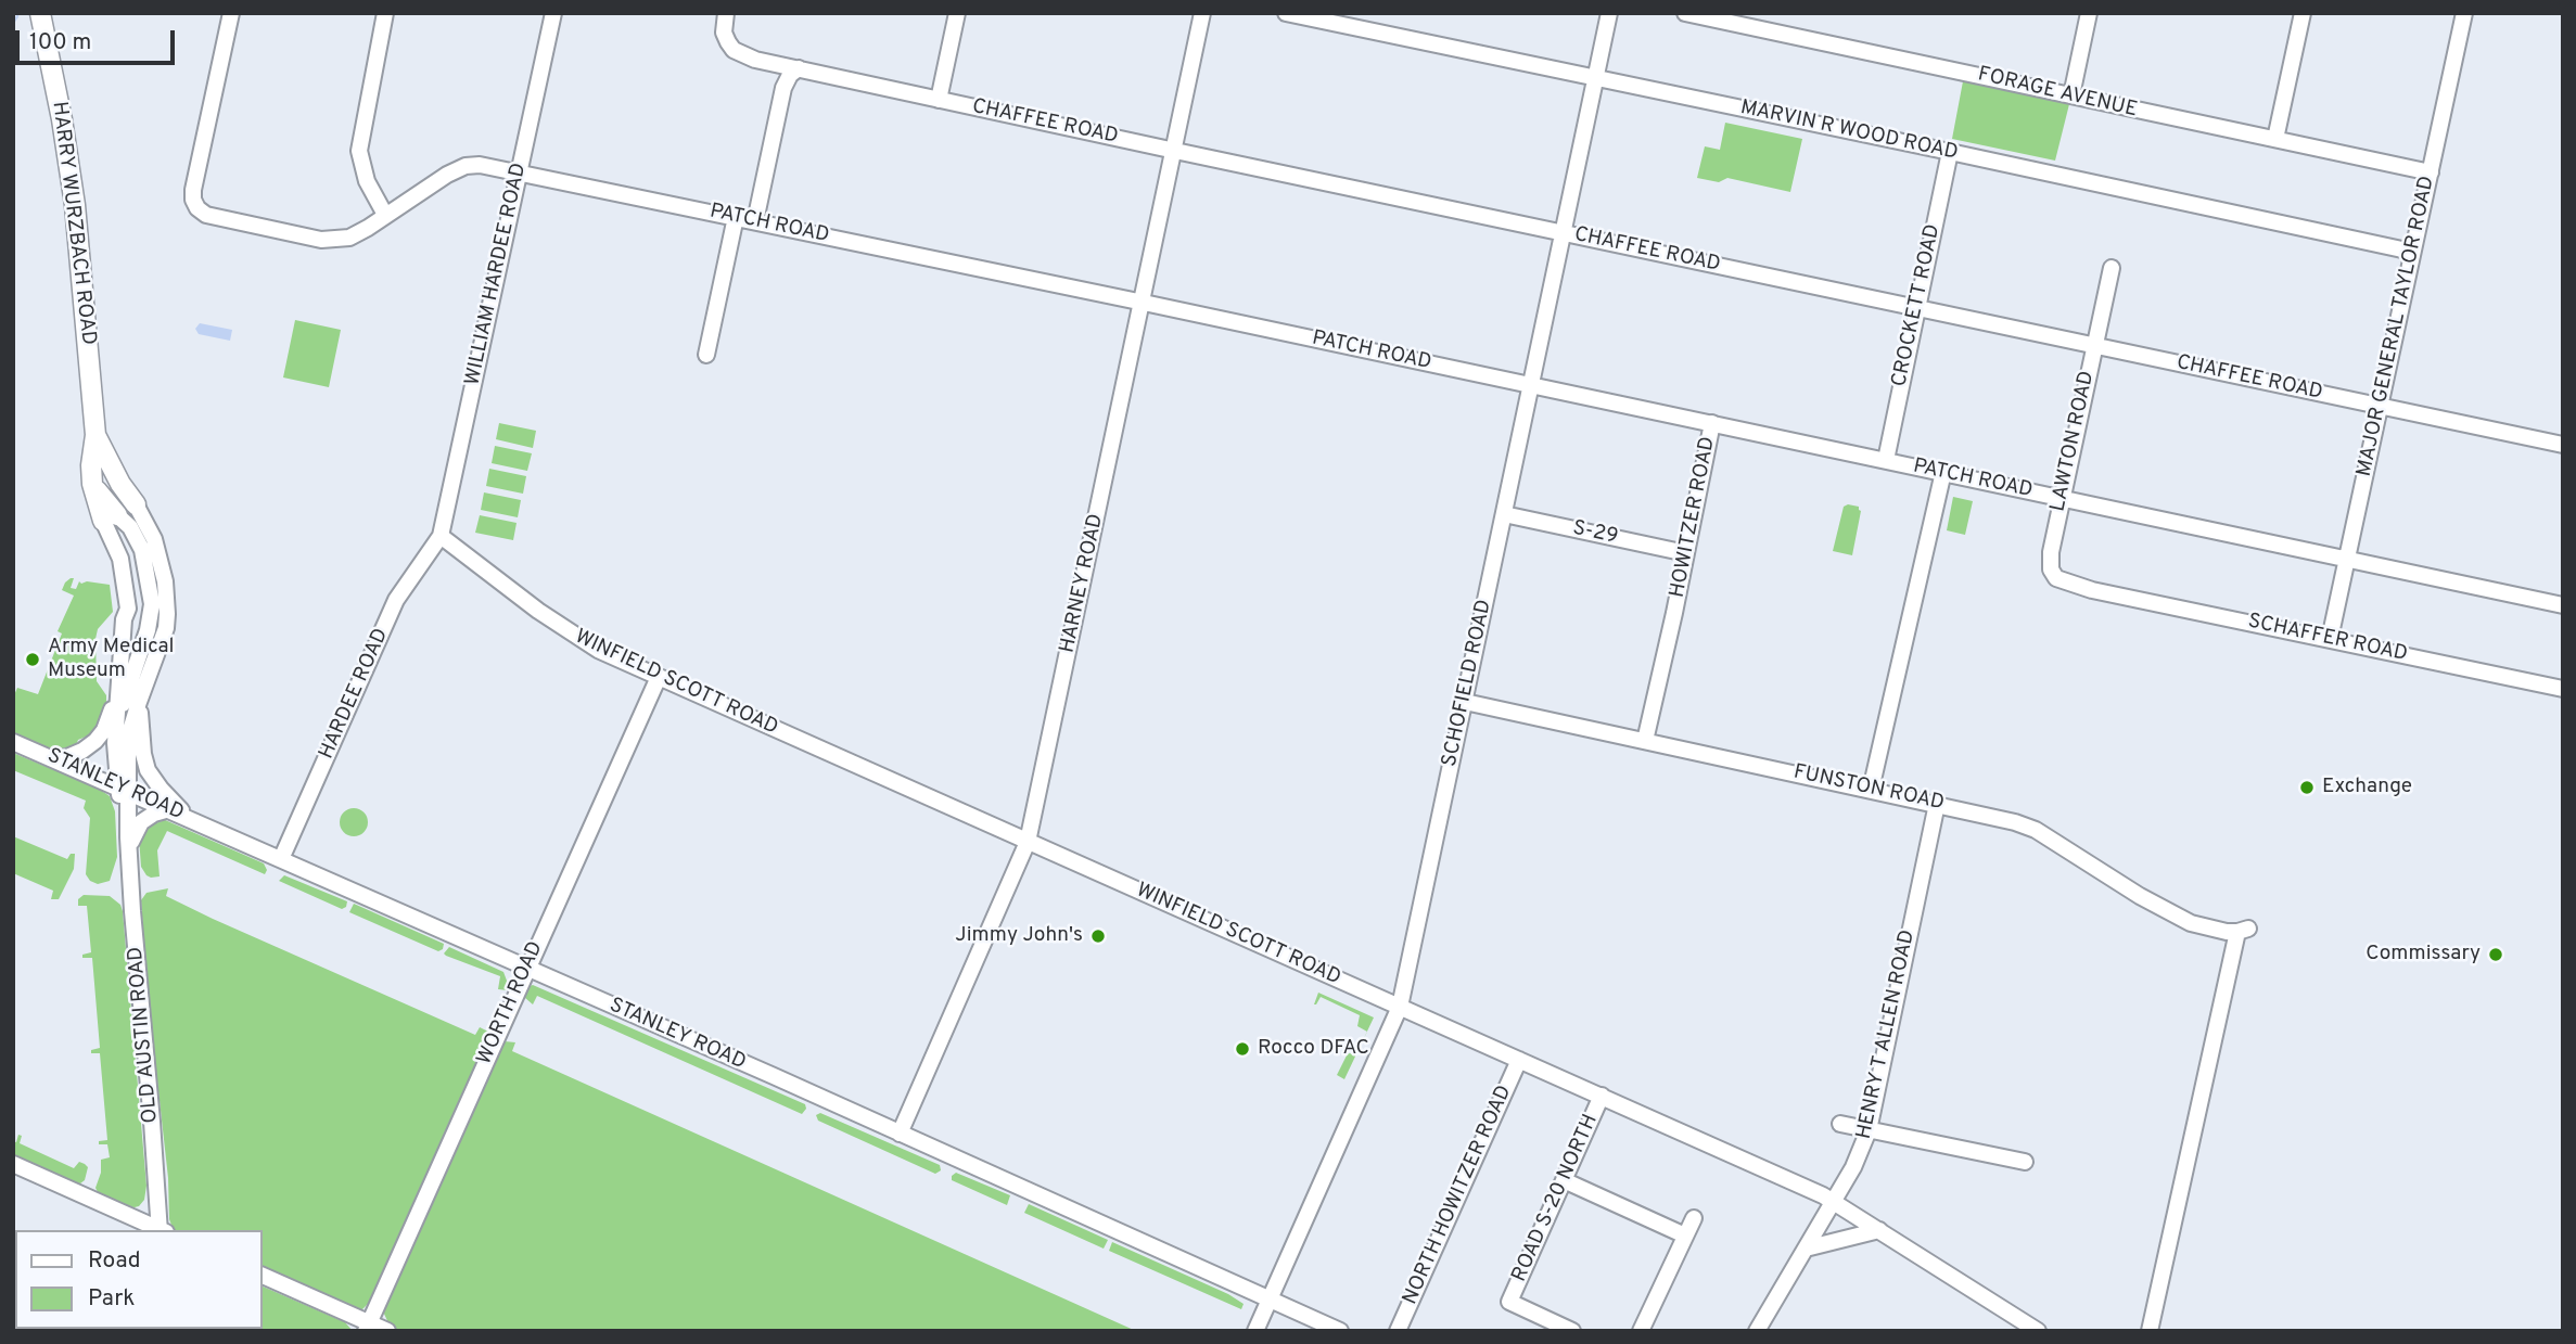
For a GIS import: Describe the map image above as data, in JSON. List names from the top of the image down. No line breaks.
{"streets":{"main road":["HARRY WURZBACH ROAD"],"street":["FORAGE AVENUE","CHAFFEE ROAD","MARVIN R WOOD ROAD","PATCH ROAD","WILLIAM HARDEE ROAD","CROCKETT ROAD","MAJOR GENERAL TAYLOR ROAD","LAWTON ROAD","HOWITZER ROAD","S-29","HARNEY ROAD","SCHAFFER ROAD","WINFIELD SCOTT ROAD","SCHOFIELD ROAD","HARDEE ROAD","STANLEY ROAD","FUNSTON ROAD","WORTH ROAD","OLD AUSTIN ROAD","HENRY T ALLEN ROAD","NORTH HOWITZER ROAD","ROAD S-20 NORTH"]},"crossings":[["FORAGE AVENUE","MAJOR GENERAL TAYLOR ROAD"],["CHAFFEE ROAD","CROCKETT ROAD"],["CHAFFEE ROAD","MAJOR GENERAL TAYLOR ROAD"],["CHAFFEE ROAD","LAWTON ROAD"],["CHAFFEE ROAD","HARNEY ROAD"],["CHAFFEE ROAD","SCHOFIELD ROAD"],["MARVIN R WOOD ROAD","CROCKETT ROAD"],["MARVIN R WOOD ROAD","MAJOR GENERAL TAYLOR ROAD"],["MARVIN R WOOD ROAD","SCHOFIELD ROAD"],["HARRY WURZBACH ROAD","STANLEY ROAD"],["HARRY WURZBACH ROAD","OLD AUSTIN ROAD"],["PATCH ROAD","WILLIAM HARDEE ROAD"],["PATCH ROAD","CROCKETT ROAD"],["PATCH ROAD","MAJOR GENERAL TAYLOR ROAD"],["PATCH ROAD","LAWTON ROAD"],["PATCH ROAD","HOWITZER ROAD"],["PATCH ROAD","HARNEY ROAD"],["PATCH ROAD","SCHOFIELD ROAD"],["WILLIAM HARDEE ROAD","WINFIELD SCOTT ROAD"],["WILLIAM HARDEE ROAD","HARDEE ROAD"],["MAJOR GENERAL TAYLOR ROAD","SCHAFFER ROAD"],["LAWTON ROAD","SCHAFFER ROAD"],["HOWITZER ROAD","S-29"],["HOWITZER ROAD","FUNSTON ROAD"],["S-29","SCHOFIELD ROAD"],["HARNEY ROAD","WINFIELD SCOTT ROAD"],["HARNEY ROAD","STANLEY ROAD"],["WINFIELD SCOTT ROAD","SCHOFIELD ROAD"],["WINFIELD SCOTT ROAD","HARDEE ROAD"],["WINFIELD SCOTT ROAD","WORTH ROAD"],["WINFIELD SCOTT ROAD","HENRY T ALLEN ROAD"],["WINFIELD SCOTT ROAD","NORTH HOWITZER ROAD"],["WINFIELD SCOTT ROAD","ROAD S-20 NORTH"],["SCHOFIELD ROAD","STANLEY ROAD"],["SCHOFIELD ROAD","FUNSTON ROAD"],["HARDEE ROAD","STANLEY ROAD"],["STANLEY ROAD","WORTH ROAD"],["STANLEY ROAD","OLD AUSTIN ROAD"],["FUNSTON ROAD","HENRY T ALLEN ROAD"]],"places":["Army Medical Museum","Exchange","Jimmy John's","Commissary","Rocco DFAC"],"legend":["Road","Park"],"scale_bar":"100 m"}
